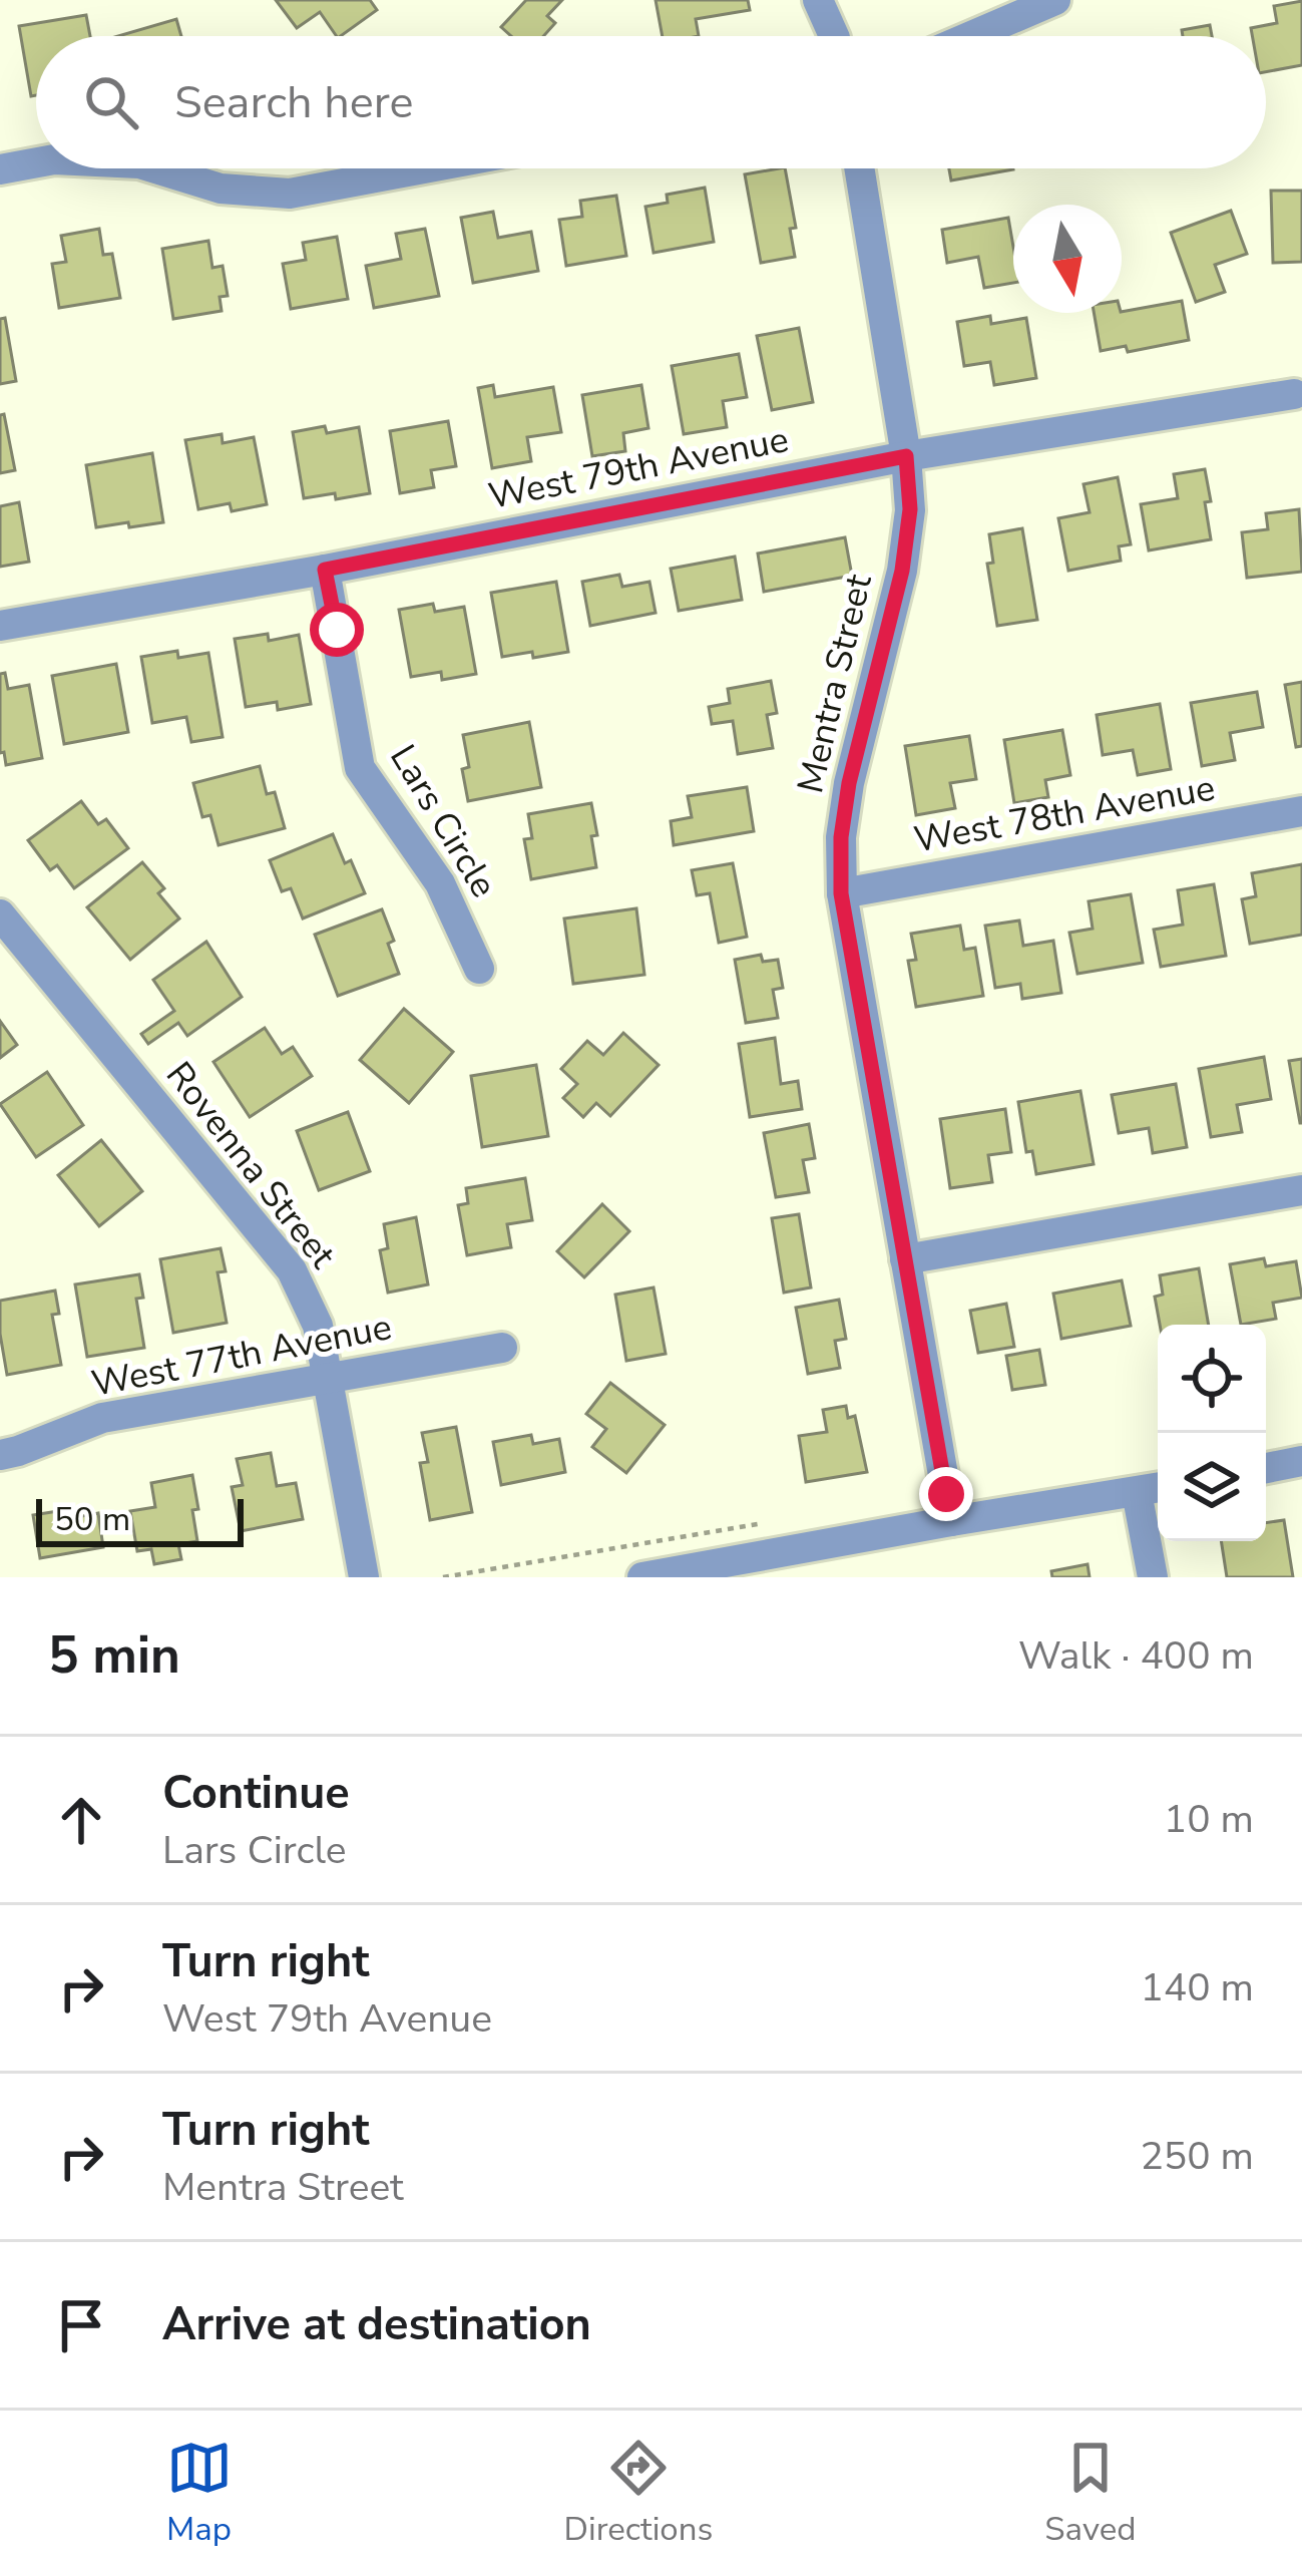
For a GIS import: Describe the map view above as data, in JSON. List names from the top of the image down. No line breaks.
{"streets":{"street":["West 79th Avenue","Mentra Street","West 78th Avenue","Lars Circle","Rovenna Street","West 77th Avenue"]},"crossings":[["West 79th Avenue","Mentra Street"],["West 79th Avenue","Lars Circle"],["Mentra Street","West 78th Avenue"],["Rovenna Street","West 77th Avenue"]],"scale_bar":"50 m","north":"bottom","page":{"search":"Search here","scale":"50 m","heading":["5 min","Walk · 400 m"],"list":[["Continue","Lars Circle","10 m"],["Turn right","West 79th Avenue","140 m"],["Turn right","Mentra Street","250 m"],"Arrive at destination"],"nav":["Map","Directions","Saved"]}}
